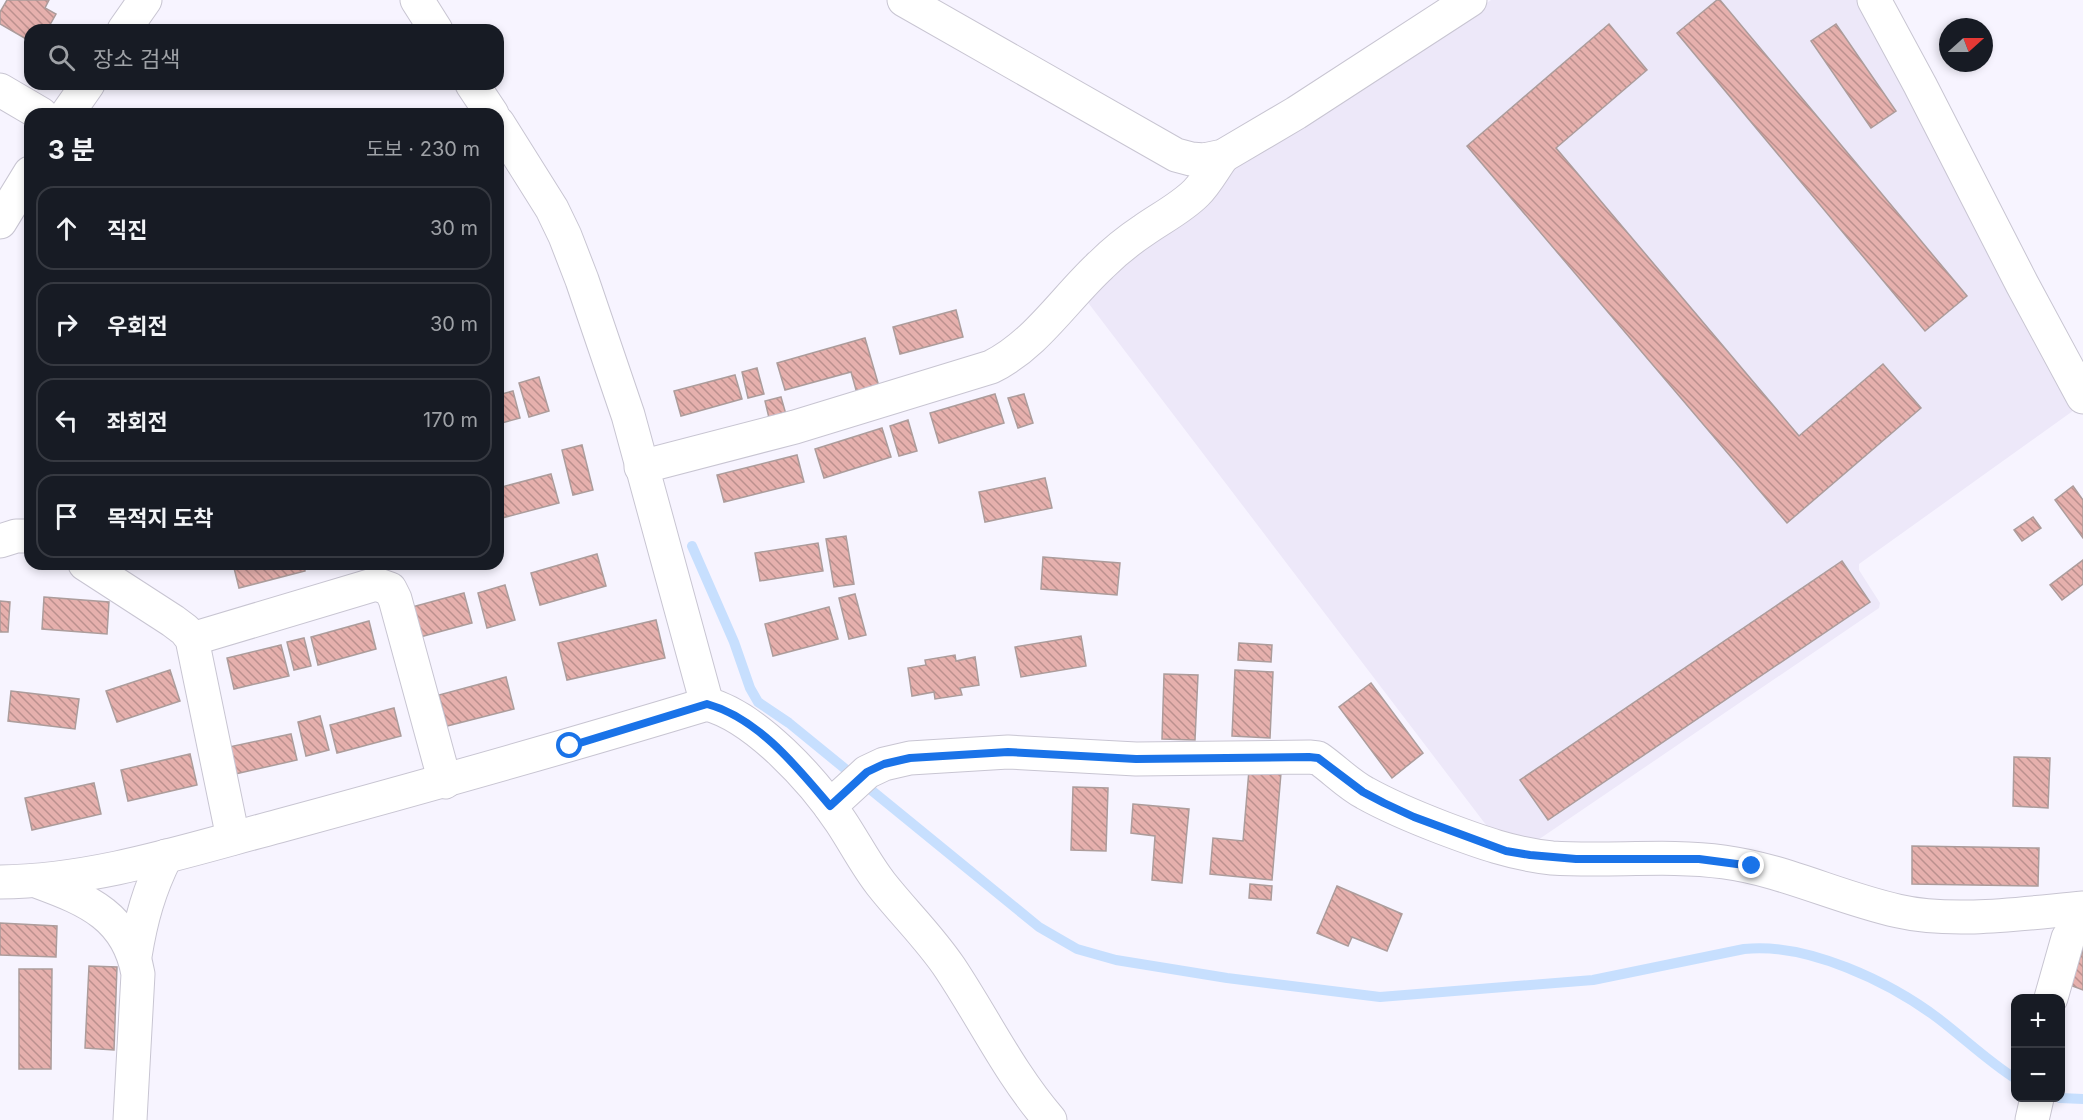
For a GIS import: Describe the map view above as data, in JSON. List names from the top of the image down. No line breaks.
{"north":"right","page":{"search":"장소 검색","heading":["3 분","도보 · 230 m"],"list":[["직진","30 m"],["우회전","30 m"],["좌회전","170 m"],"목적지 도착"],"map_buttons":["+","−"]}}
